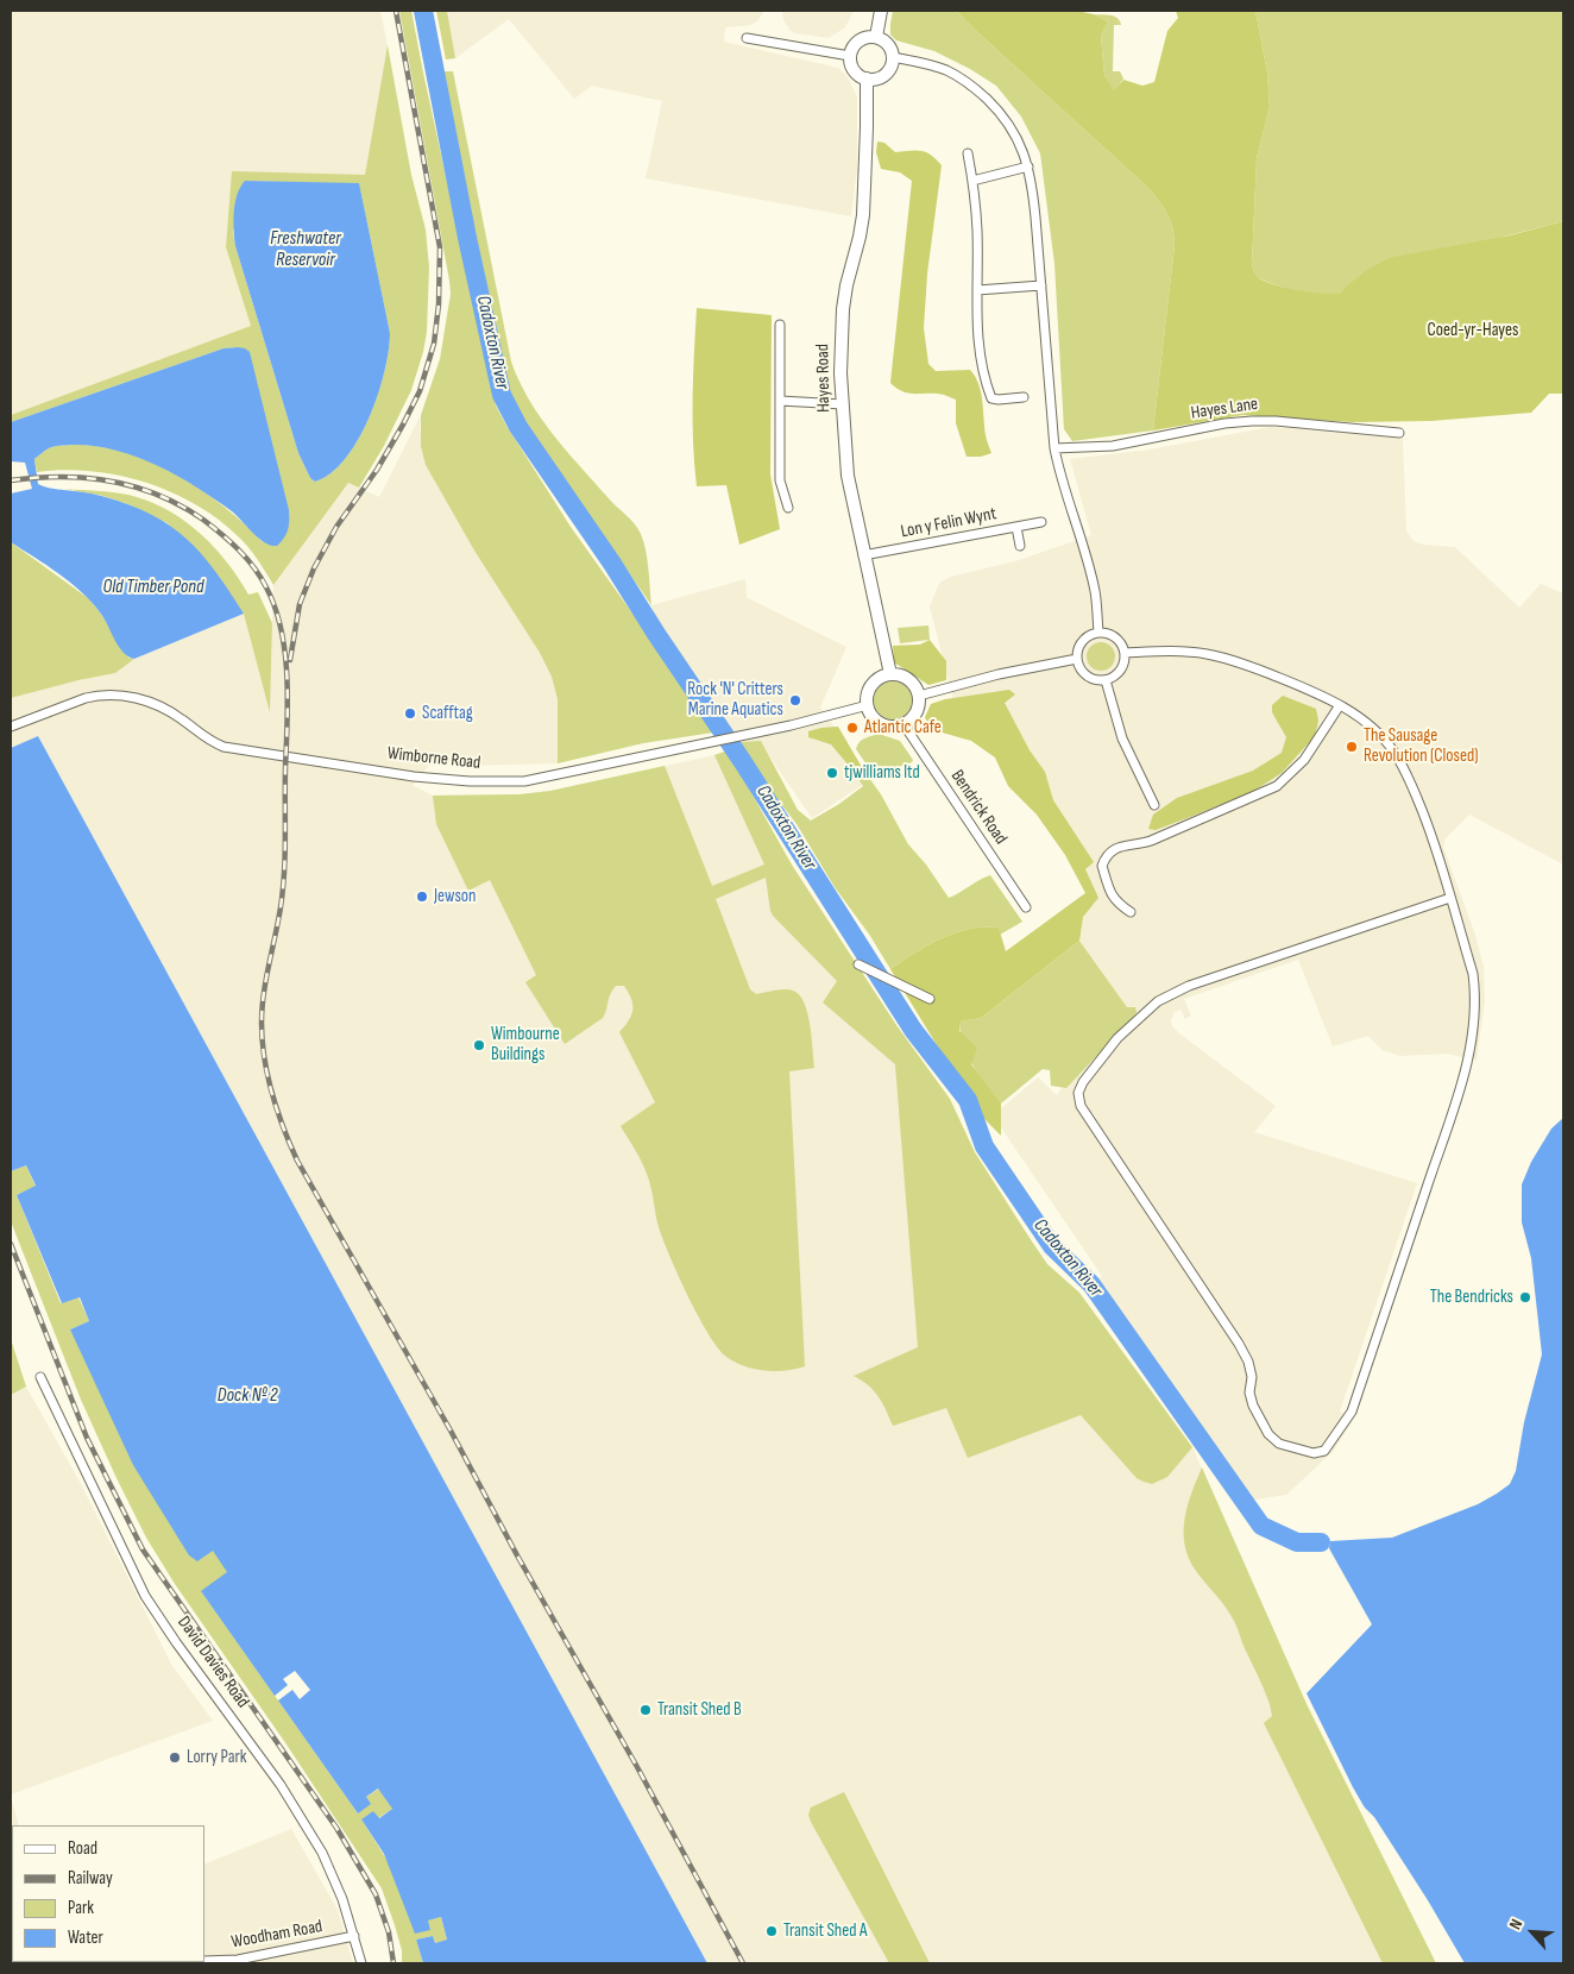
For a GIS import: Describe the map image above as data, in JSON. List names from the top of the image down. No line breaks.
{"streets":{"street":["Hayes Road","Hayes Lane","Lon y Felin Wynt","Wimborne Road","Bendrick Road","David Davies Road","Woodham Road"]},"crossings":[["Hayes Road","Lon y Felin Wynt"],["Hayes Road","Wimborne Road"],["Hayes Road","Bendrick Road"],["Wimborne Road","Bendrick Road"],["David Davies Road","Woodham Road"]],"water":["Freshwater Reservoir","Cadoxton River","Old Timber Pond","Dock Nº 2"],"parks":["Coed-yr-Hayes"],"places":["Rock 'N' Critters Marine Aquatics","Scafftag","Atlantic Cafe","The Sausage Revolution (Closed)","tjwilliams ltd","Jewson","Wimbourne Buildings","The Bendricks","Transit Shed B","Lorry Park","Transit Shed A"],"legend":["Road","Railway","Park","Water"],"north":"top left"}
